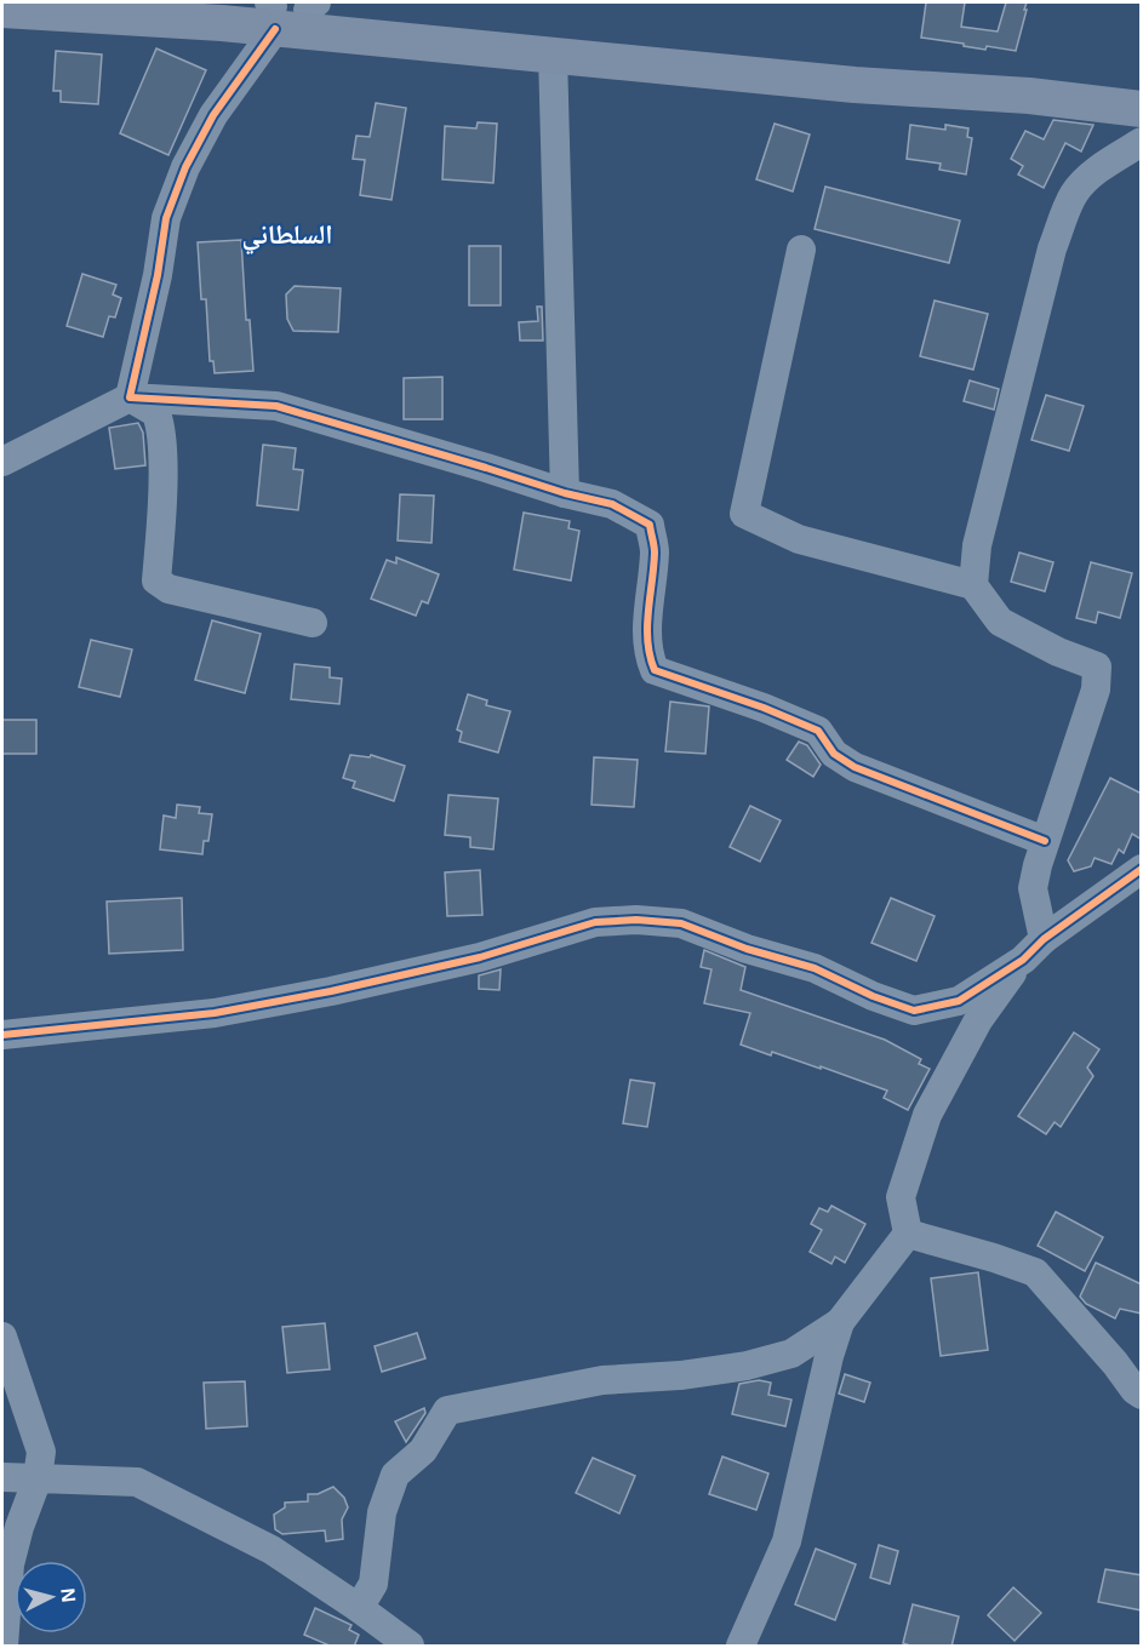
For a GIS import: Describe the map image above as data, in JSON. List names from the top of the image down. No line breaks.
{"districts":["السلطاني"],"north":"right"}
